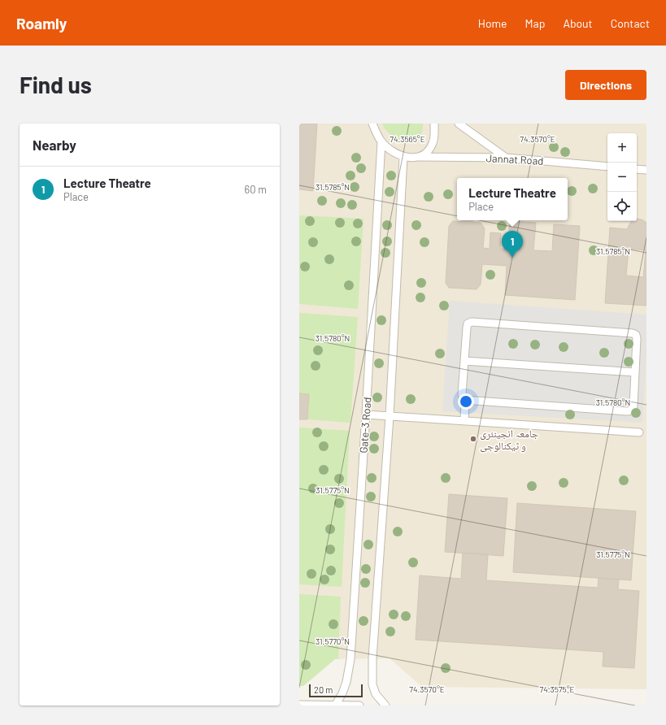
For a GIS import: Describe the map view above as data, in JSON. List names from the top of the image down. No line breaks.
{"streets":{"lane":["Jannat Road","Gate-3 Road"]},"places":["جامعہ انجینئری و ٹیکنالوجی"],"scale_bar":"20 m","page":{"header":"Roamly","nav":["Home","Map","About","Contact"],"buttons":"Directions","title":"Find us","heading":"Nearby","map_buttons":["+","−"],"list":[{"mark":"1","name":"Lecture Theatre","note":"Place","value":"60 m"}],"popup":["Lecture Theatre","Place"],"pins":"1","scale":"20 m"},"coordinates":["74.3565°E","74.3570°E","31.5785°N","31.5780°N","31.5775°N","31.5770°N","74.3575°E"]}
